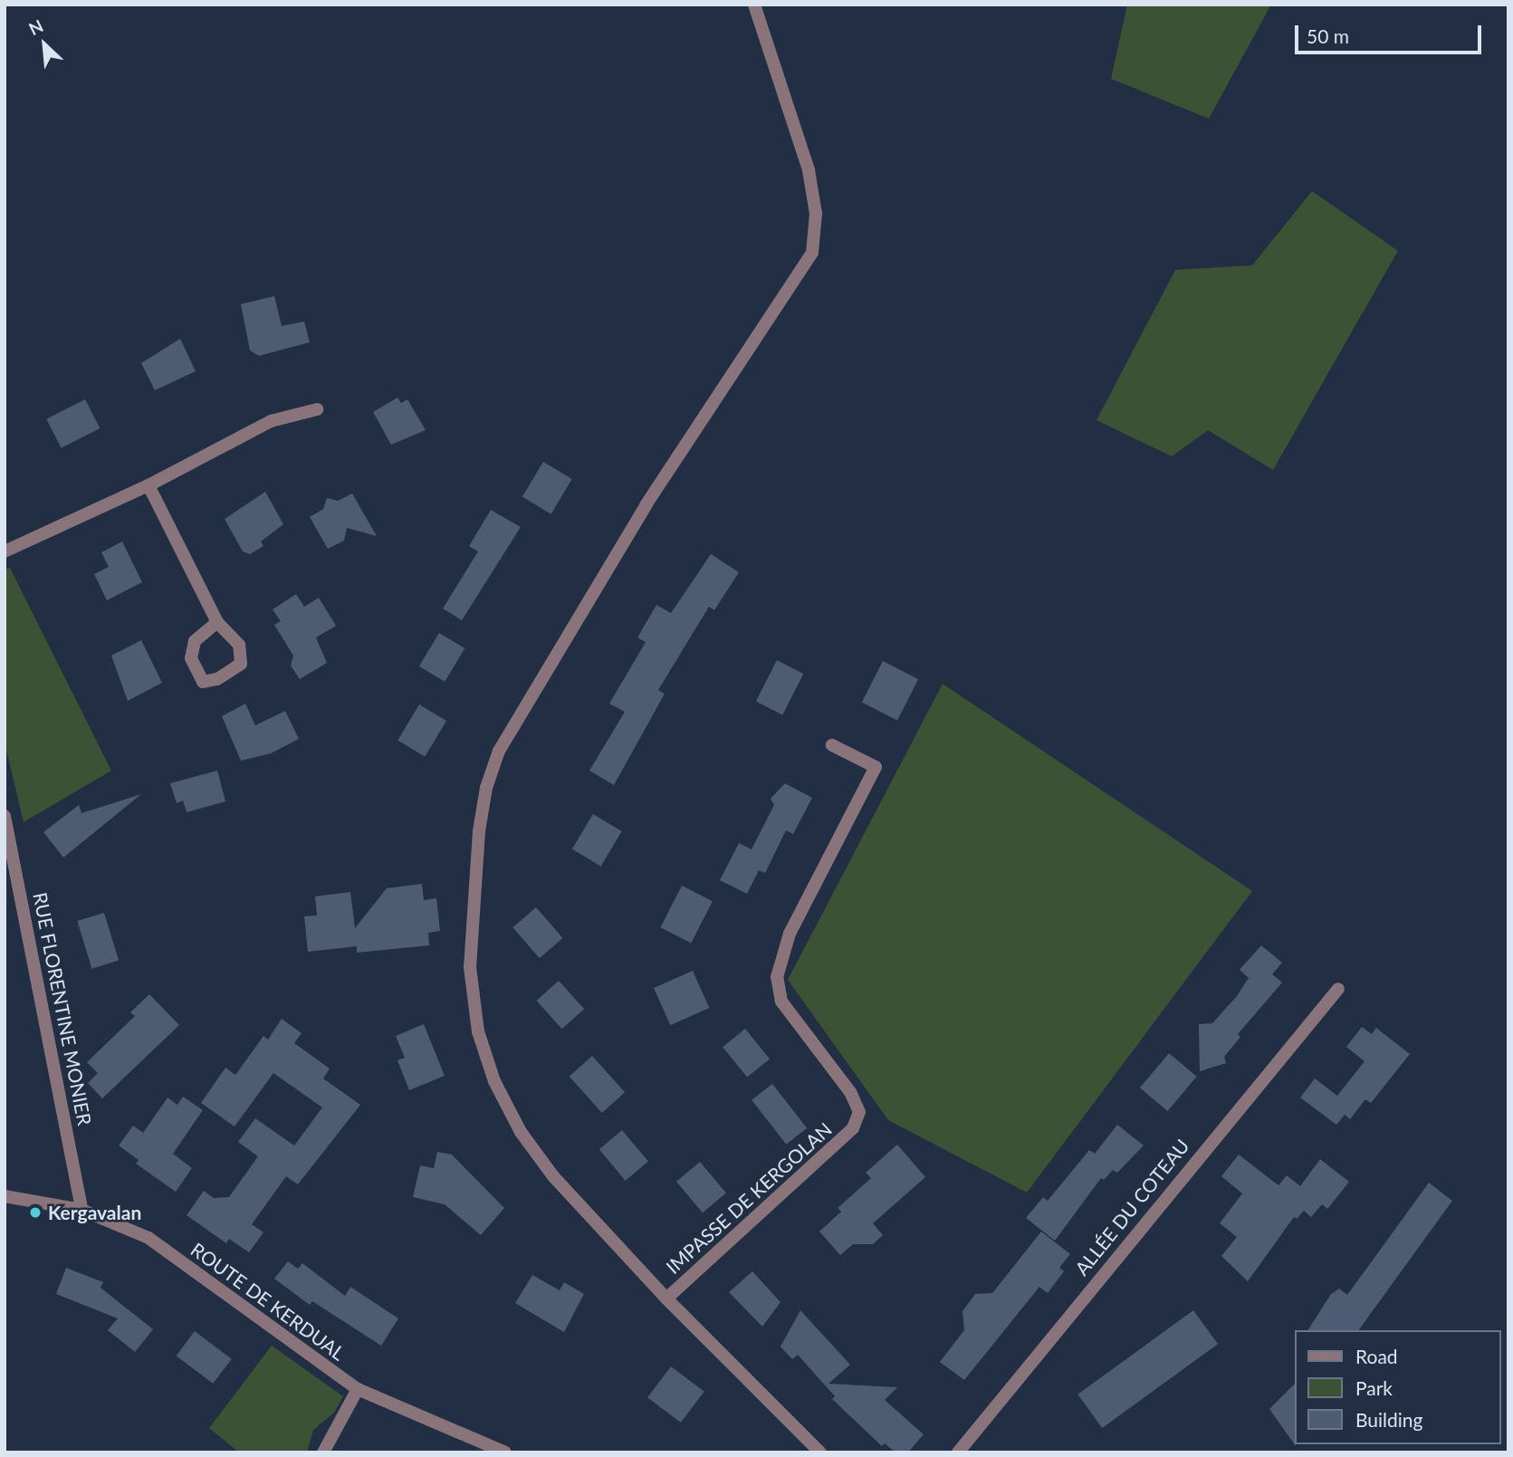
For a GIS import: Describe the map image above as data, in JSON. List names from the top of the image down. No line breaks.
{"streets":{"street":["RUE FLORENTINE MONIER","IMPASSE DE KERGOLAN","ALLÉE DU COTEAU","ROUTE DE KERDUAL"]},"crossings":[["RUE FLORENTINE MONIER","ROUTE DE KERDUAL"]],"places":["Kergavalan"],"legend":["Road","Park","Building"],"scale_bar":"50 m","north":"top left"}
